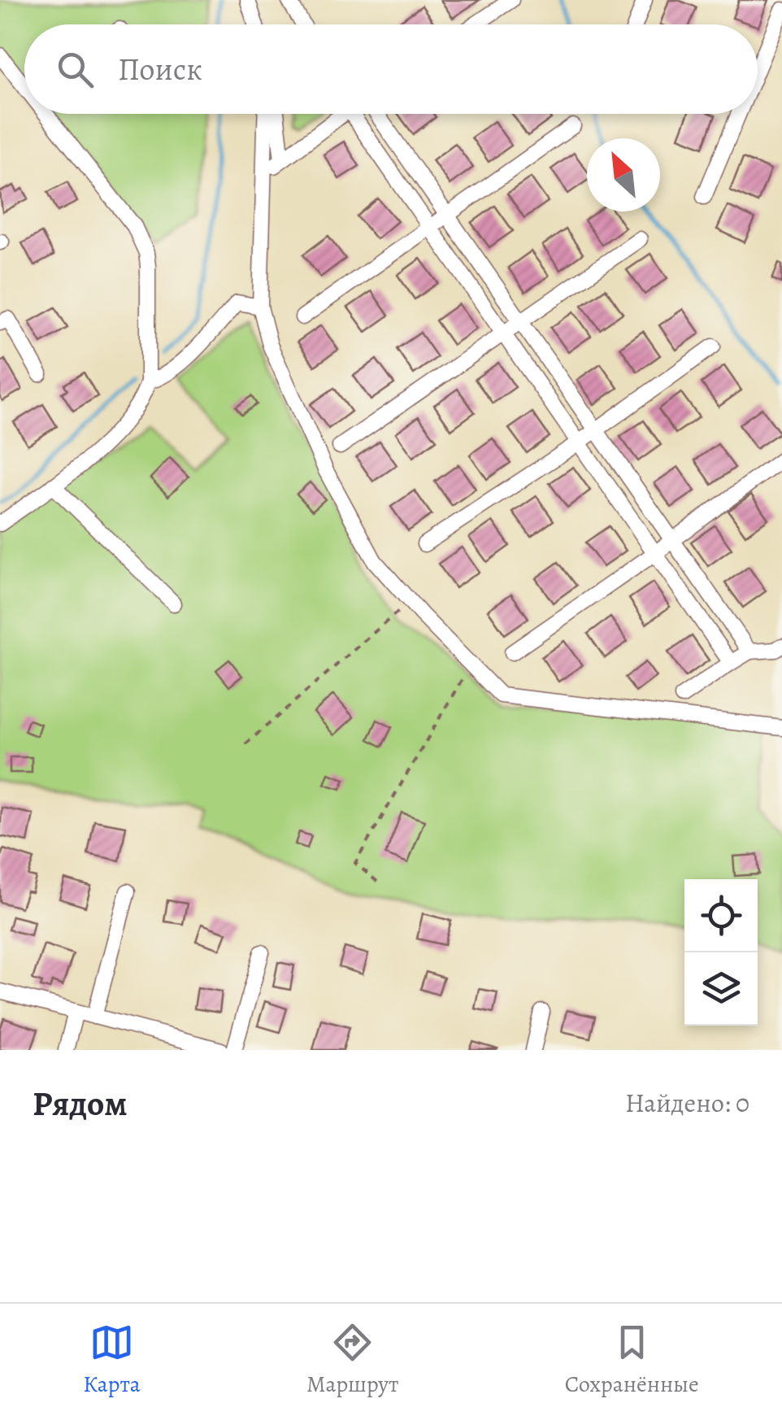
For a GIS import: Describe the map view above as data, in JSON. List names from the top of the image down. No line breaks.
{"north":"top left","page":{"search":"Поиск","heading":["Рядом","Найдено: 0"],"nav":["Карта","Маршрут","Сохранённые"]}}
